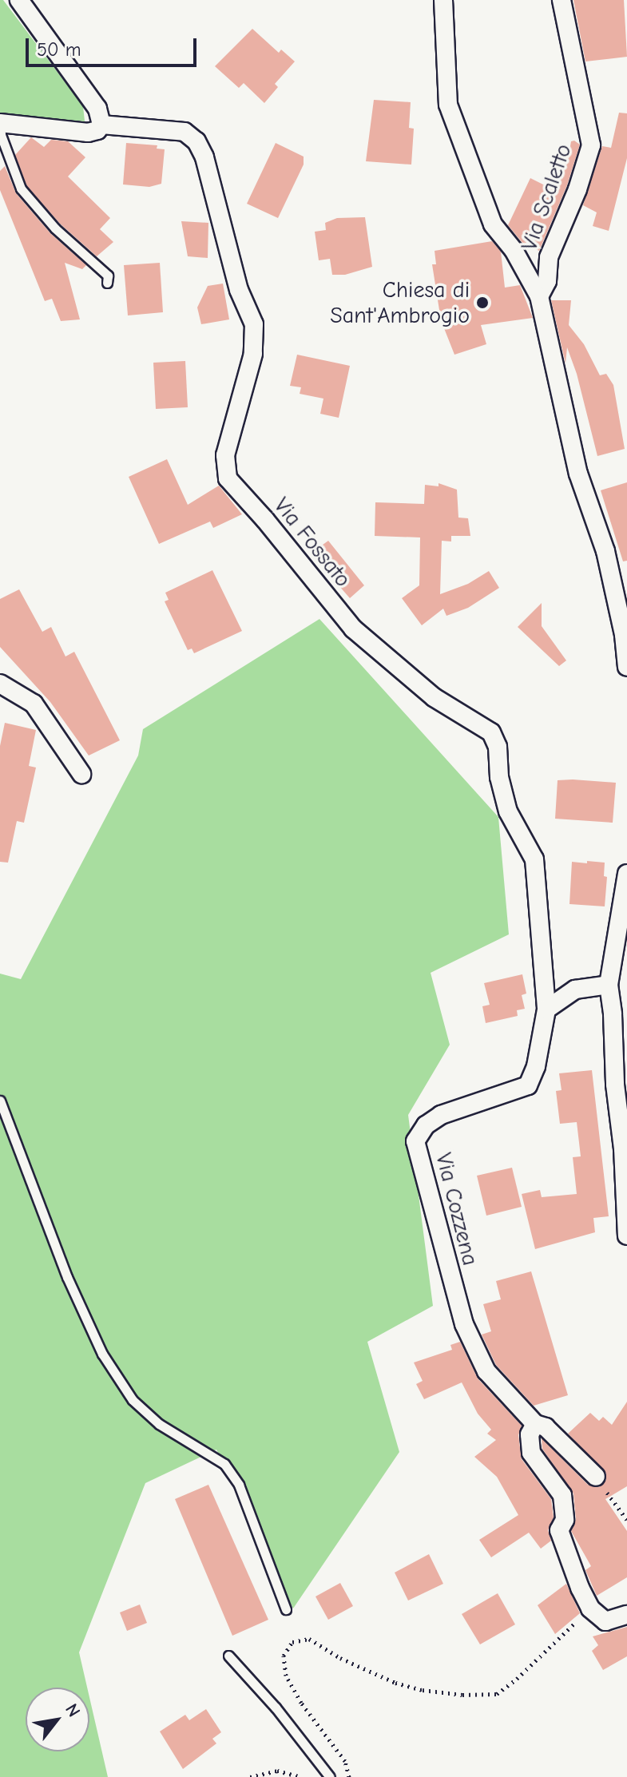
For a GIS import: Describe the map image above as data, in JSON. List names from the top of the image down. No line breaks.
{"streets":{"street":["Via Scaletto","Via Fossato","Via Cozzena"]},"crossings":[["Via Fossato","Via Cozzena"]],"places":["Chiesa di Sant'Ambrogio"],"scale_bar":"50 m","north":"top right"}
